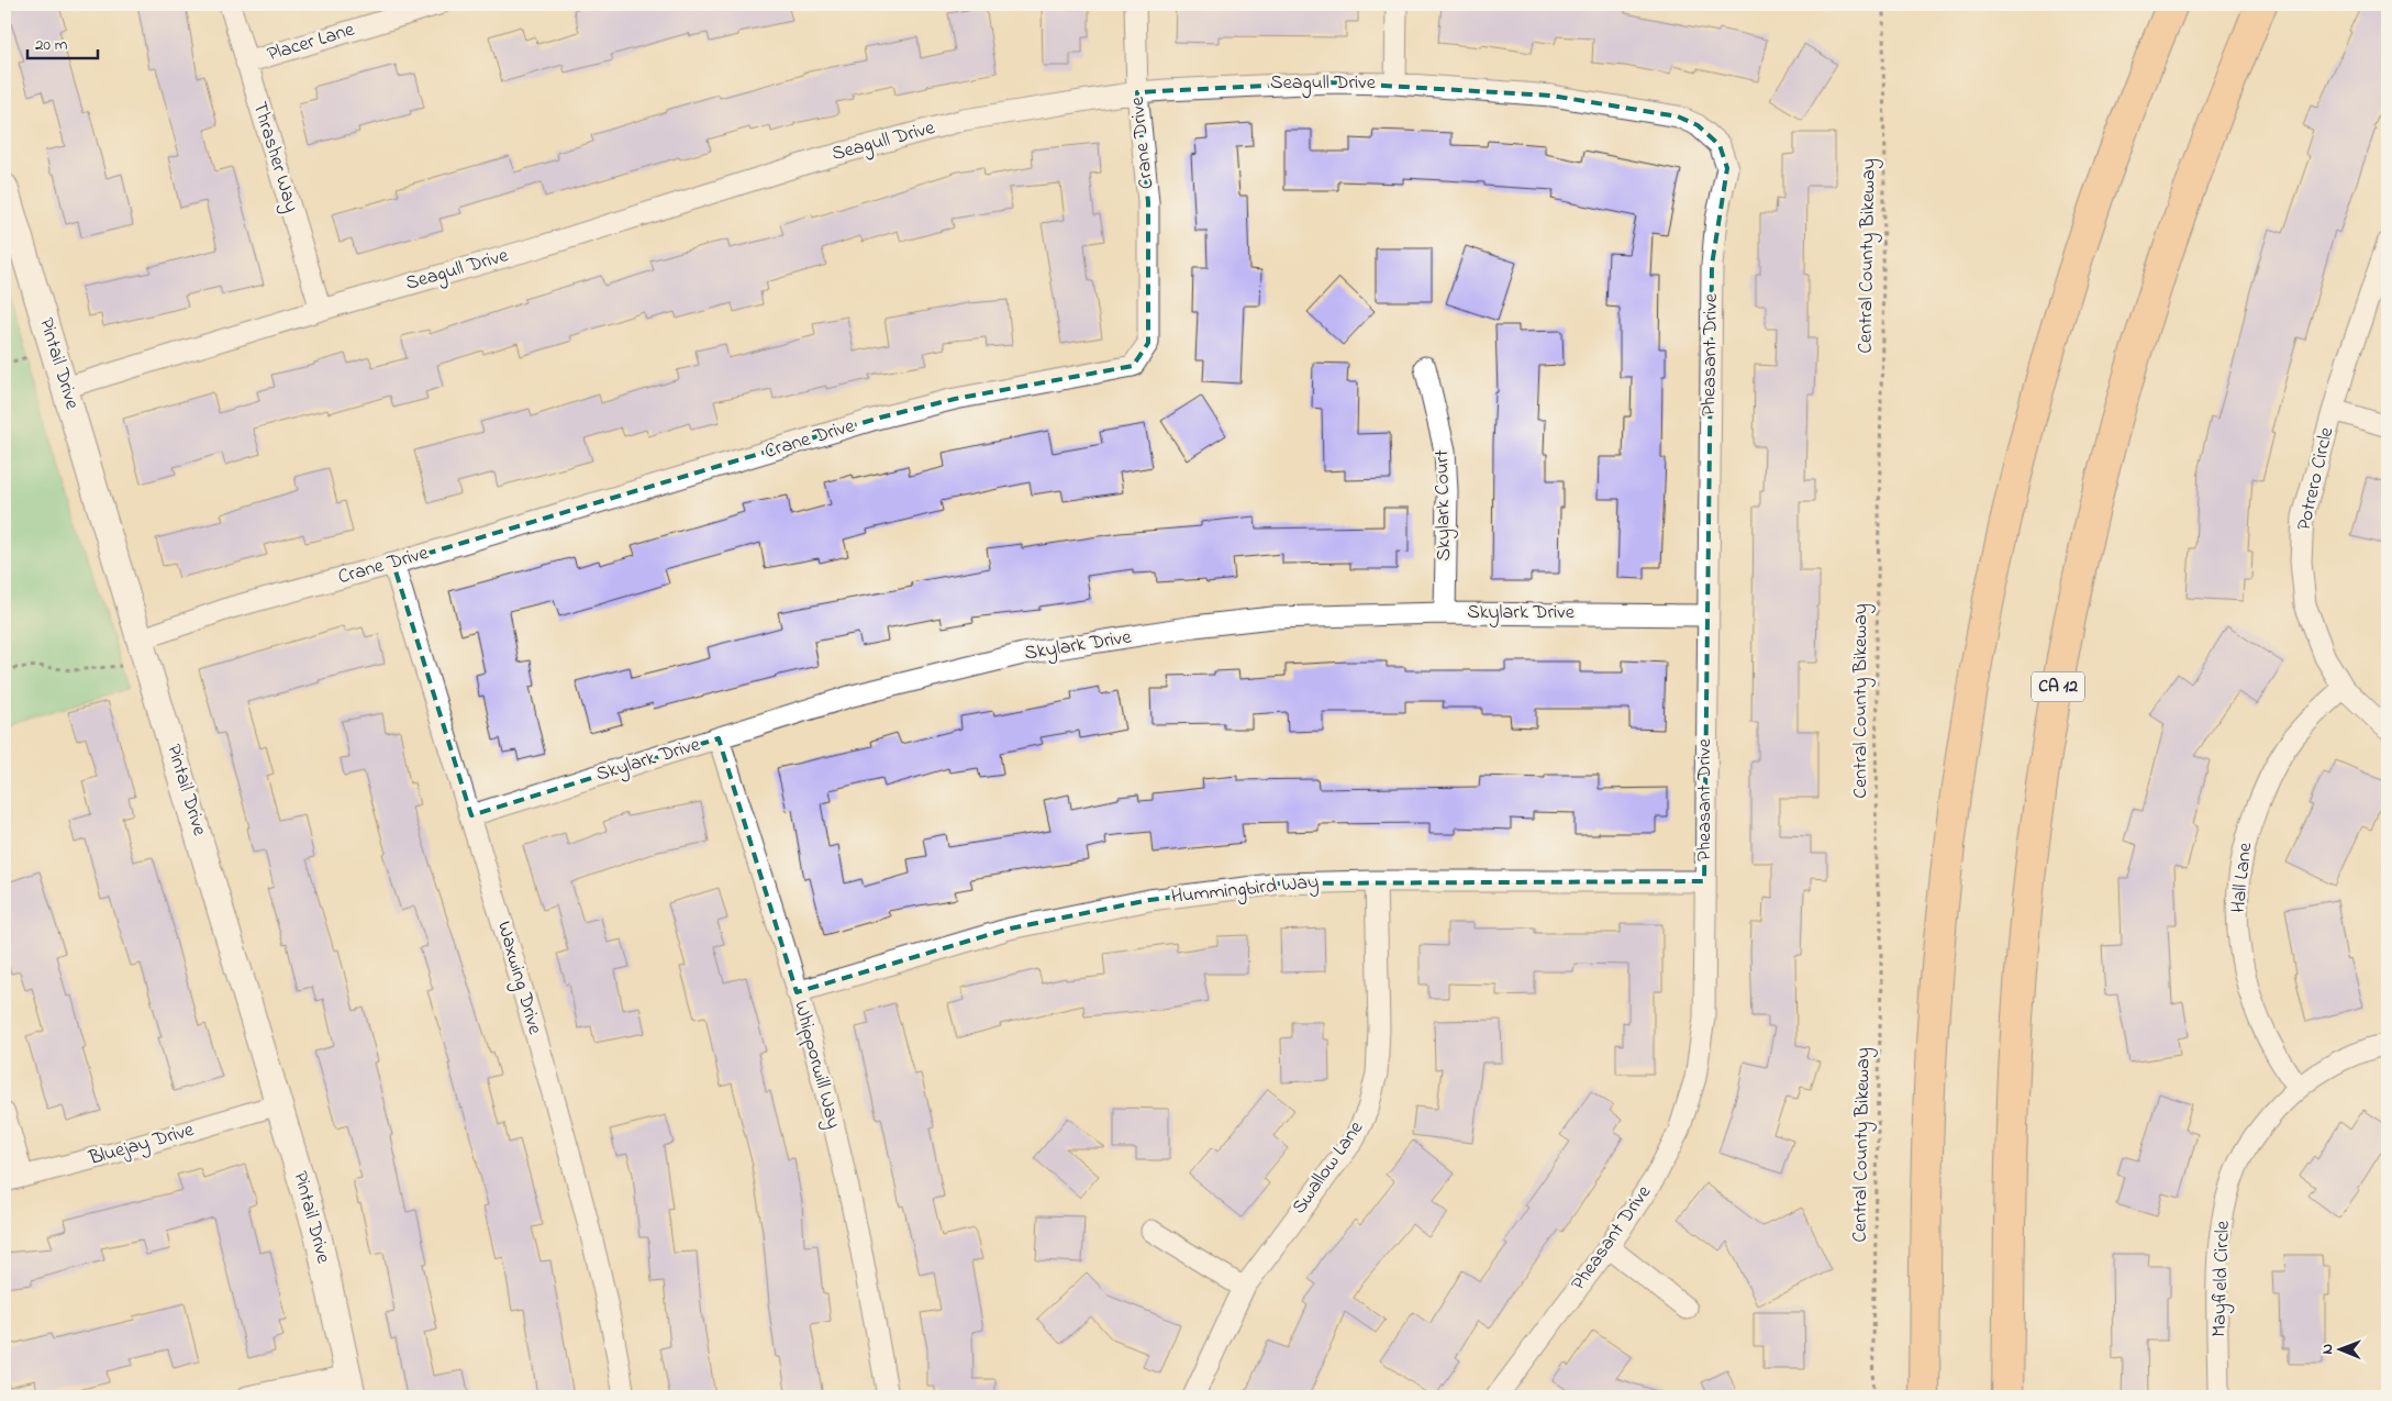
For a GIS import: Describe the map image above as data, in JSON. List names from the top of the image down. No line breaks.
{"streets":{"highway":["CA 12"],"street":["Placer Lane","Seagull Drive","Crane Drive","Thrasher Way","Pheasant Drive","Pintail Drive","Potrero Circle","Skylark Court","Skylark Drive","Hall Lane","Hummingbird Way","Waxwing Drive","Whipporwill Way","Bluejay Drive","Swallow Lane","Mayfield Circle"],"path":["Central County Bikeway"]},"crossings":[["Placer Lane","Thrasher Way"],["Seagull Drive","Crane Drive"],["Seagull Drive","Thrasher Way"],["Seagull Drive","Pheasant Drive"],["Seagull Drive","Pintail Drive"],["Crane Drive","Pintail Drive"],["Crane Drive","Waxwing Drive"],["Pheasant Drive","Skylark Drive"],["Pheasant Drive","Hummingbird Way"],["Pintail Drive","Bluejay Drive"],["Potrero Circle","Hall Lane"],["Skylark Court","Skylark Drive"],["Skylark Drive","Waxwing Drive"],["Skylark Drive","Whipporwill Way"],["Hall Lane","Mayfield Circle"],["Hummingbird Way","Whipporwill Way"],["Hummingbird Way","Swallow Lane"]],"scale_bar":"20 m","north":"left"}
